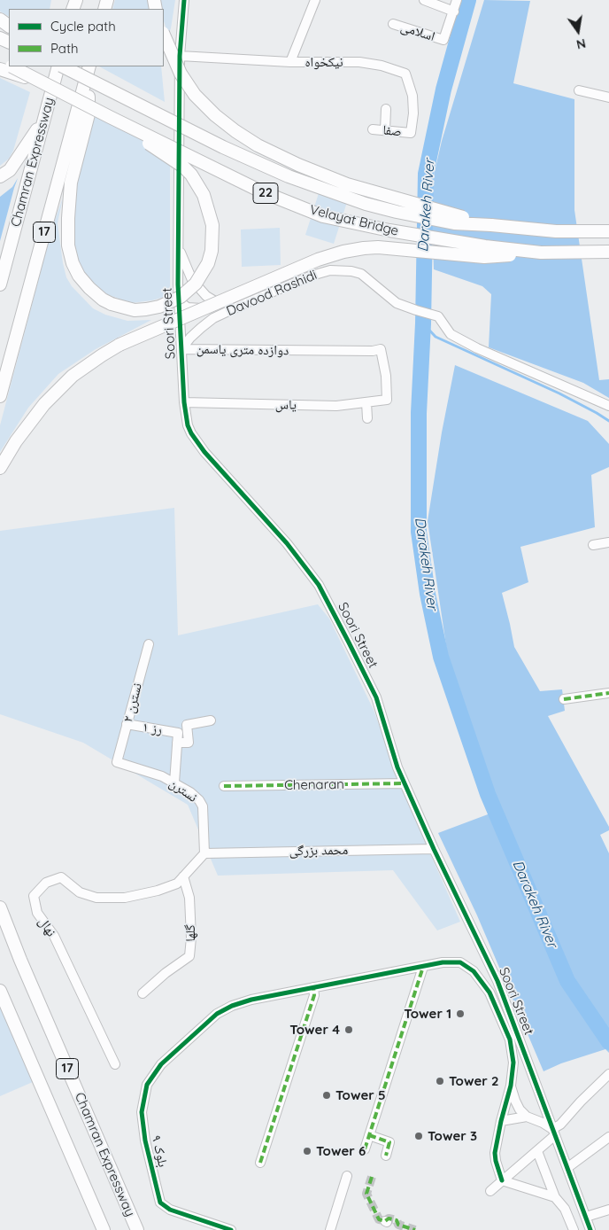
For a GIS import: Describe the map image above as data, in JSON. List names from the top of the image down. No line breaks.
{"streets":{"highway":["Chamran Expressway","22","Velayat Bridge","17"],"street":["اسلامی","نیکخواه","صفا","Davood Rashidi","Soori Street","دوازده متری یاسمن","یاس","نسترن ۲","رز ۱","Chenaran","نسترن","محمد بزرگی","نهال","گلها","بلوک ۹"]},"crossings":[["نیکخواه","صفا"],["نیکخواه","Soori Street"],["22","Velayat Bridge"],["Davood Rashidi","Soori Street"],["Davood Rashidi","دوازده متری یاسمن"],["Soori Street","دوازده متری یاسمن"],["Soori Street","یاس"],["Soori Street","Chenaran"],["Soori Street","محمد بزرگی"],["دوازده متری یاسمن","یاس"],["نسترن ۲","رز ۱"],["نسترن ۲","نسترن"],["نسترن","محمد بزرگی"],["نسترن","نهال"],["محمد بزرگی","نهال"],["نهال","گلها"]],"water":["Darakeh River"],"places":["Tower 1","Tower 4","Tower 2","Tower 5","Tower 3","Tower 6"],"legend":["Cycle path","Path"],"north":"bottom"}
